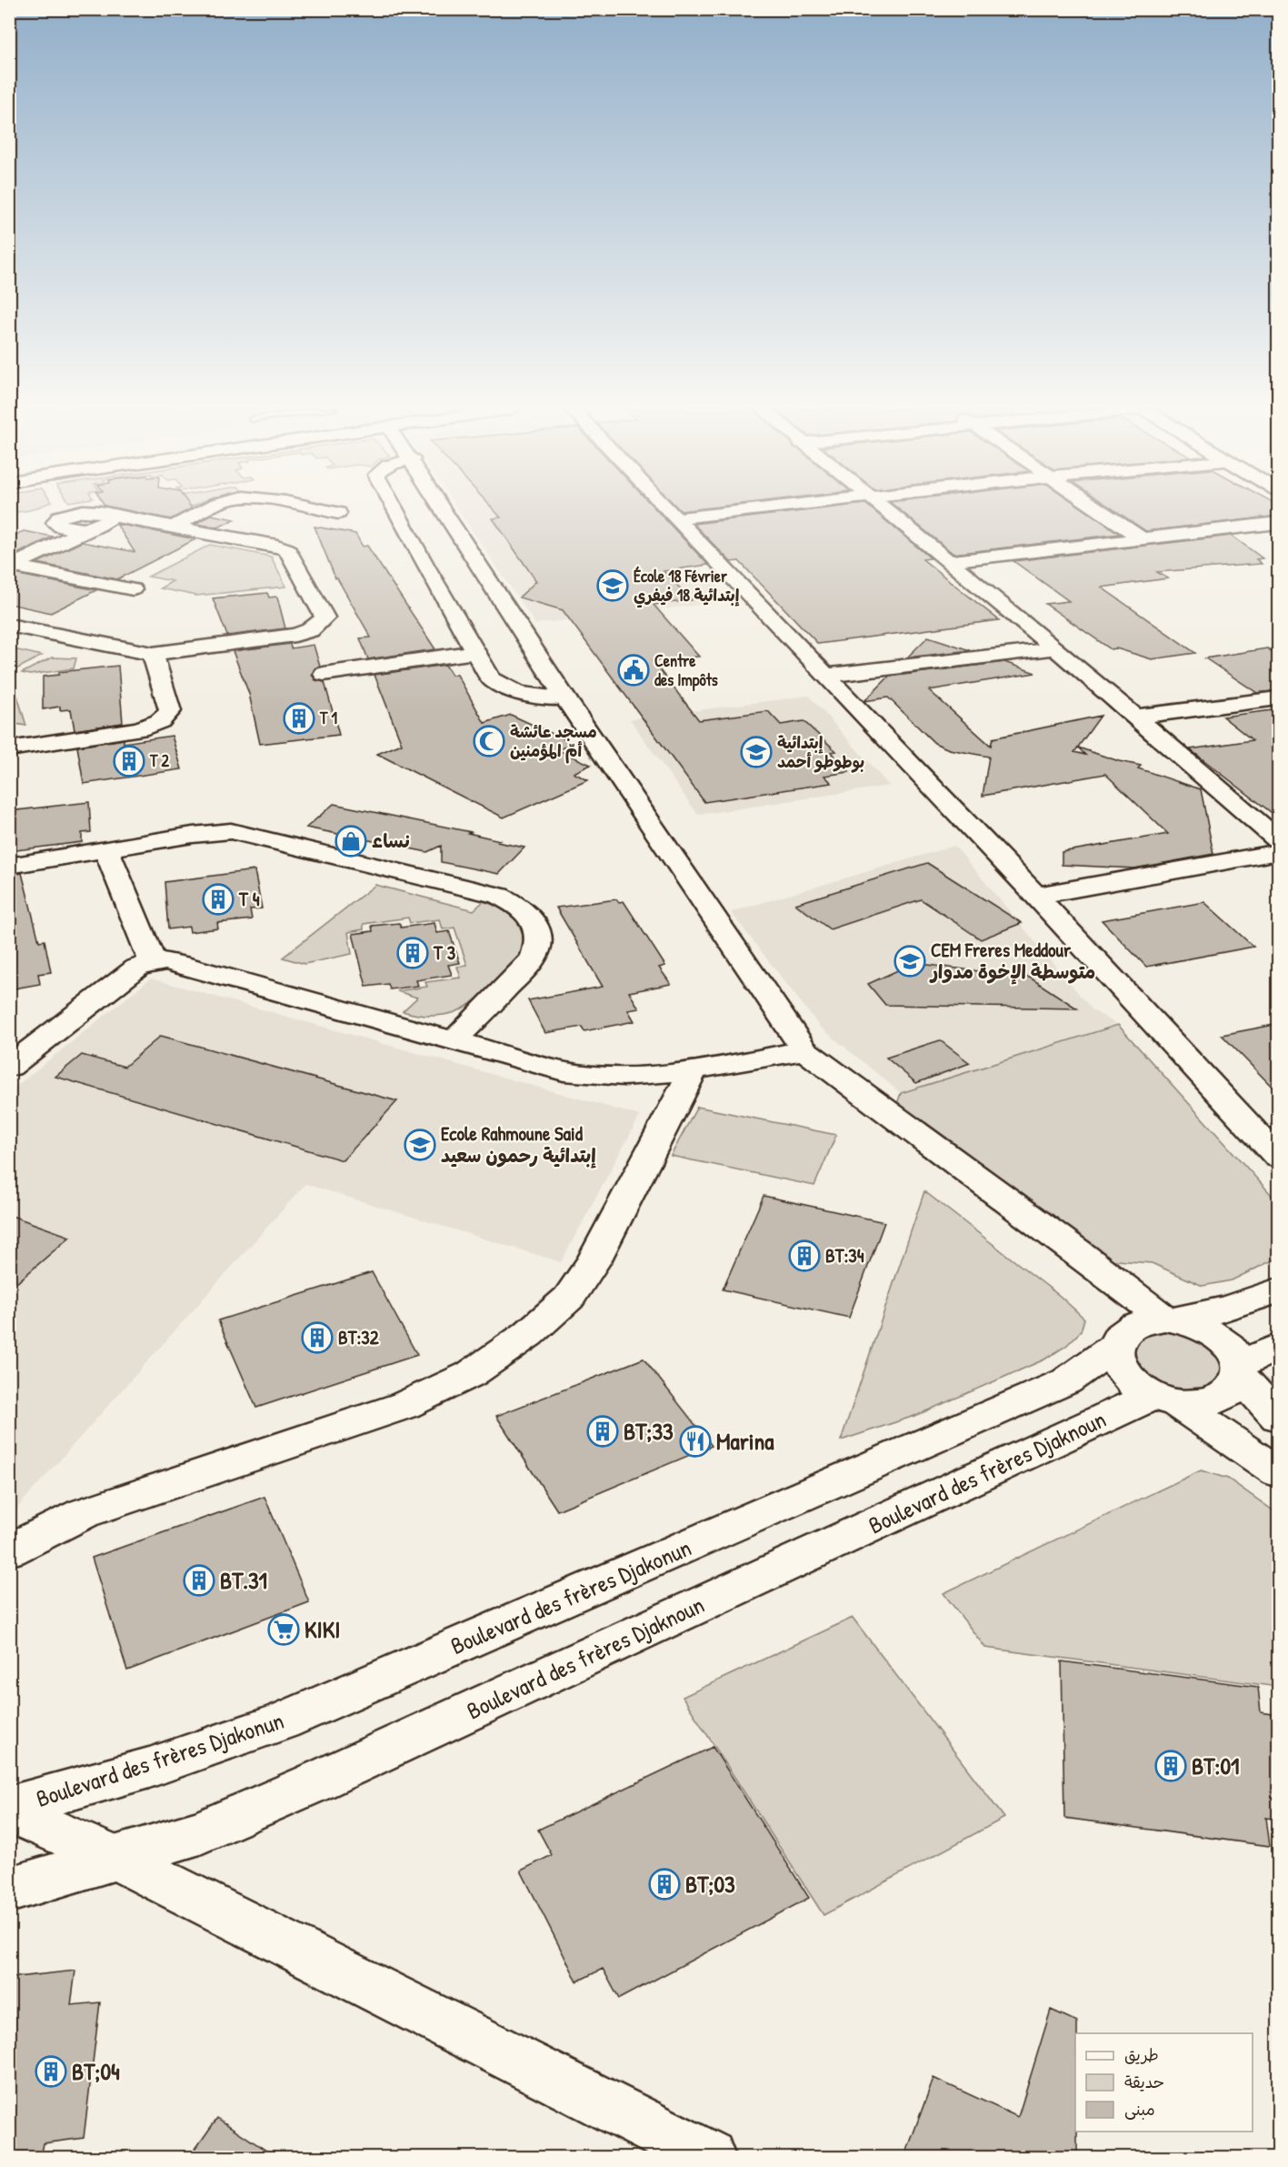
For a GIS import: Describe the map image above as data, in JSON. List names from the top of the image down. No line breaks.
{"streets":{"street":["Boulevard des frères Djaknoun","Boulevard des frères Djakonun"]},"crossings":[["Boulevard des frères Djaknoun","Boulevard des frères Djakonun"]],"places":{"school or university":["École 18 Février إبتدائية 18 فيفري","إبتدائية بوطوطو أحمد","CEM Freres Meddour متوسطة الإخوة مدوار","Ecole Rahmoune Said إبتدائية رحمون سعيد"],"public building":["Centre des Impôts"],"building":["T 1","T 2","T 4","T 3","BT:34","BT:32","BT;33","BT.31","BT:01","BT;03","BT;04"],"mosque":["مسجد عائشة أمّ المؤمنين"],"shop":["نساء"],"restaurant":["Marina"],"supermarket":["KIKI"]},"legend":["طريق","حديقة","مبنى"]}
